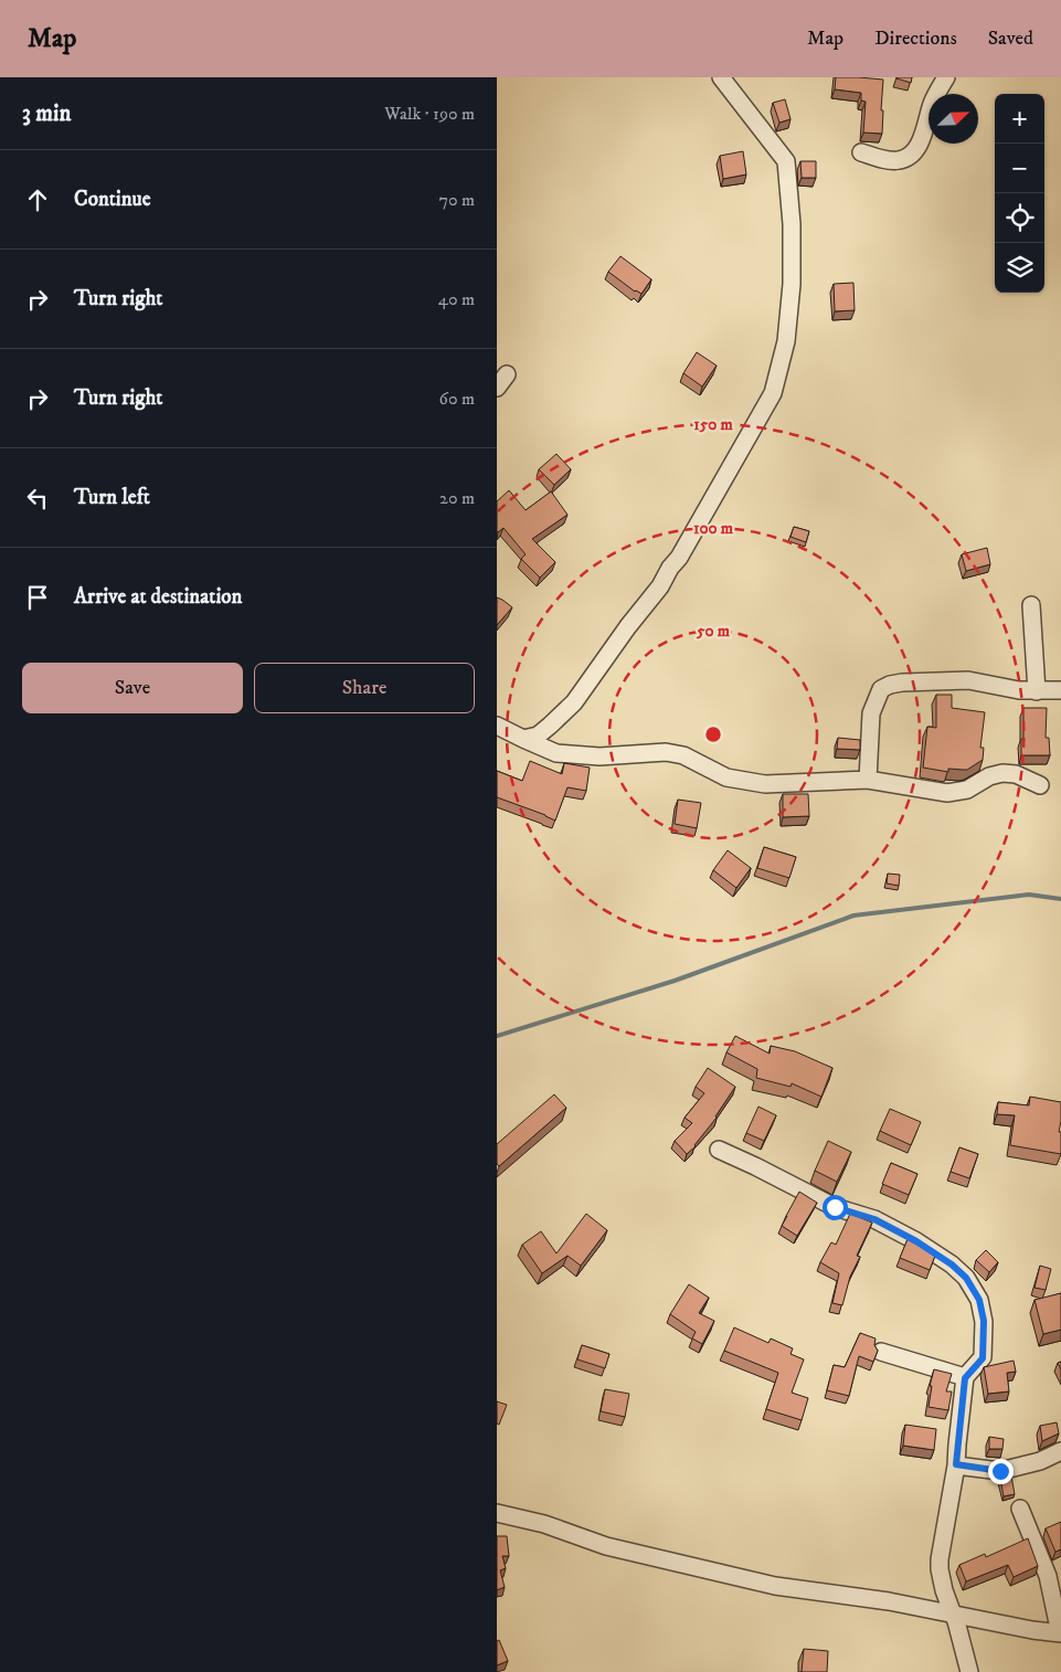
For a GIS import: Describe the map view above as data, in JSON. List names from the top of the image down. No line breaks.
{"north":"top right","page":{"header":"Map","nav":["Map","Directions","Saved"],"heading":["3 min","Walk · 190 m"],"map_buttons":["+","−"],"list":[["Continue","70 m"],["Turn right","40 m"],["Turn right","60 m"],["Turn left","20 m"],"Arrive at destination"],"buttons":["Save","Share"]},"rings":["150 m","100 m","50 m"]}
